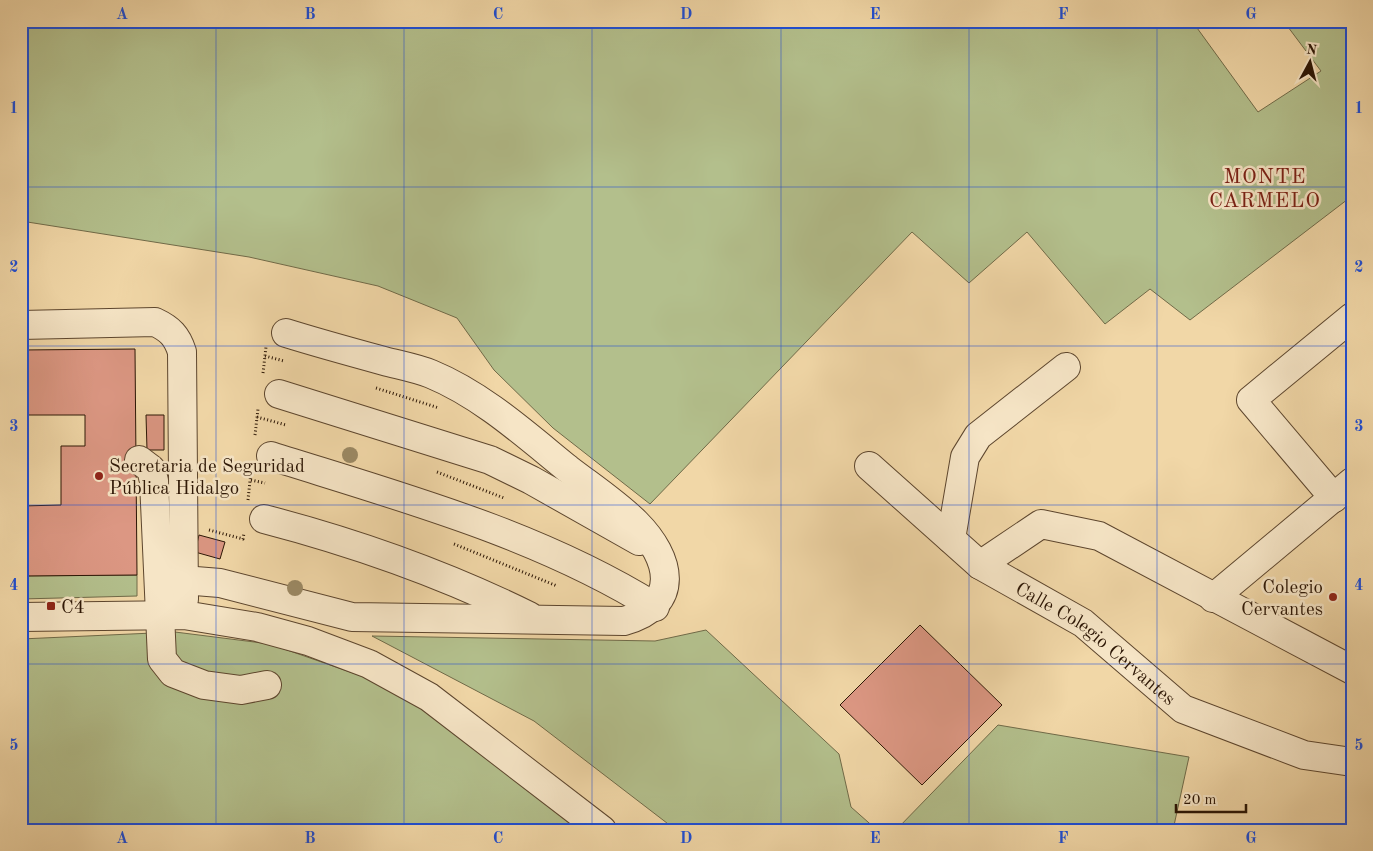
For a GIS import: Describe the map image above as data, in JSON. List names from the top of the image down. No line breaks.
{"streets":{"street":["Calle Colegio Cervantes"]},"districts":["MONTE CARMELO"],"places":{"other":["Secretaria de Seguridad Pública Hidalgo","Colegio Cervantes"],"transit":["C4"]},"scale_bar":"20 m","north":"top","grid":{"columns":["A","B","C","D","E","F","G"],"rows":["1","2","3","4","5"]}}
